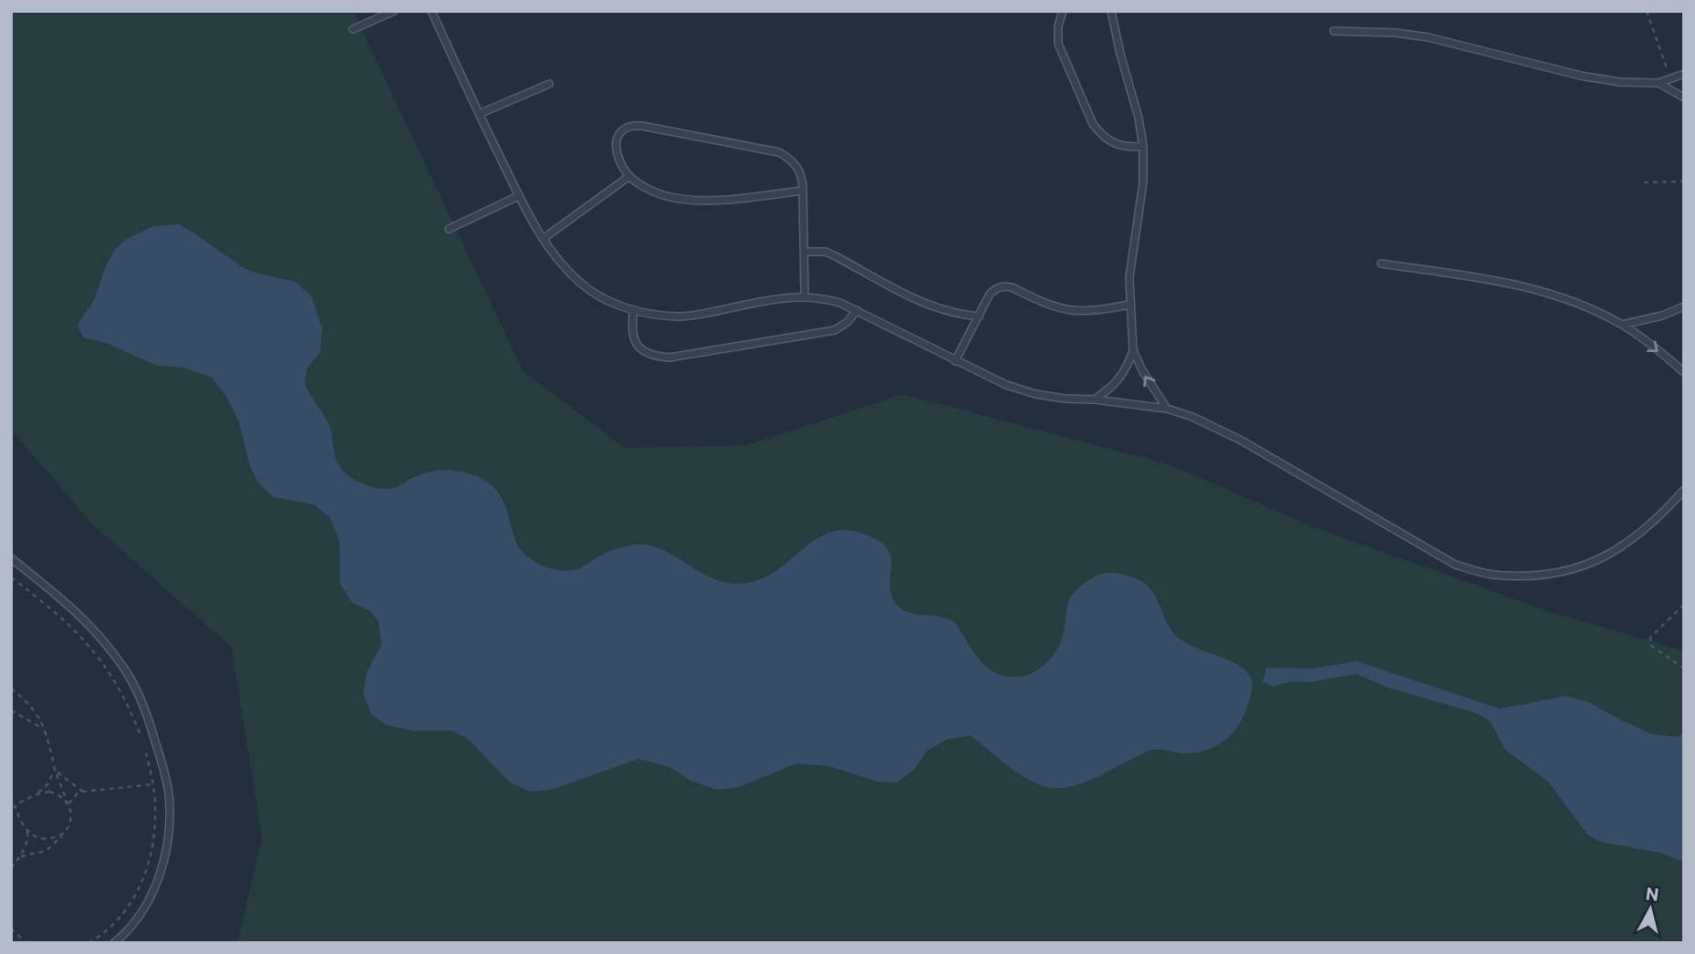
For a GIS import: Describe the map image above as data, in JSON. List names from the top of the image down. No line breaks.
{"north":"top"}
